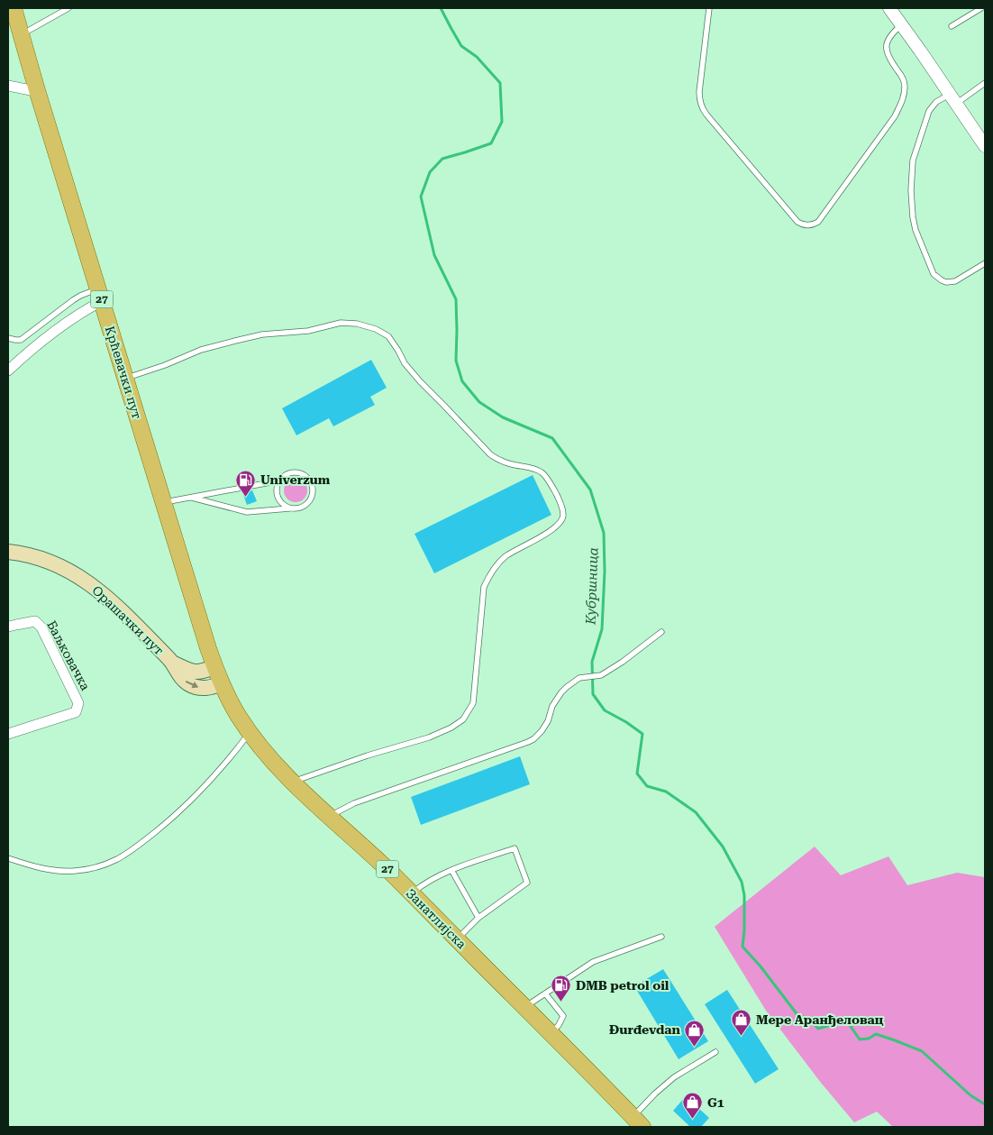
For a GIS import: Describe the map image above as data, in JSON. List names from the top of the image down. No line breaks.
{"streets":{"main road":["27","Крћевачки пут","Орашачки пут","Занатлијска"],"street":["Баљковачка"]},"crossings":[["Крћевачки пут","Занатлијска"]],"water":["Кубршница"],"places":{"fuel station":["Univerzum","DMB petrol oil"],"shop":["Мере Аранђеловац","Đurđevdan","G1"]}}
